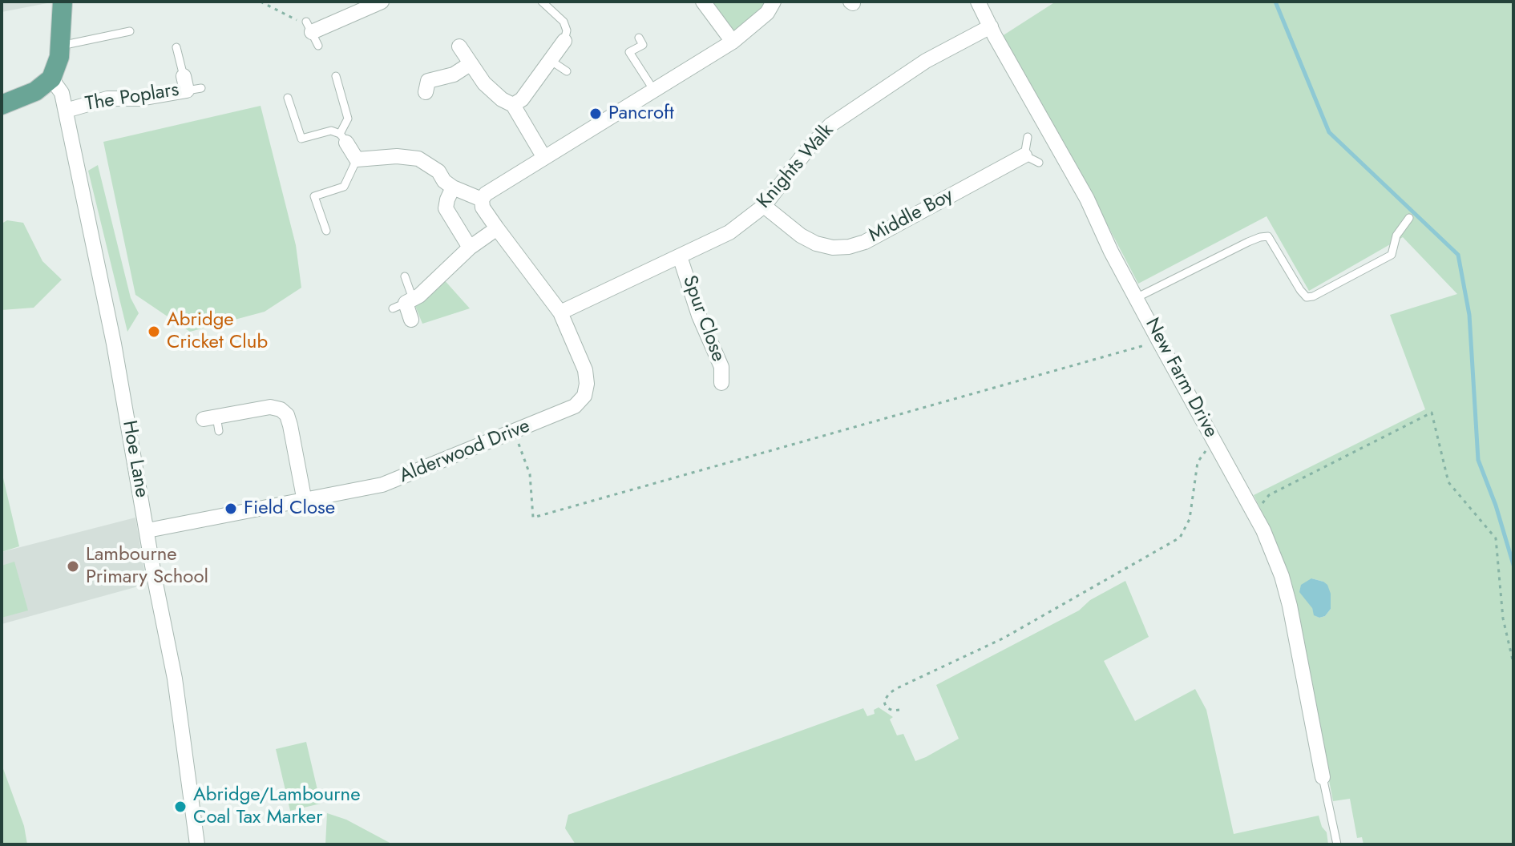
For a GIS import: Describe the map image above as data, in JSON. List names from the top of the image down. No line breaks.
{"streets":{"street":["The Poplars","Knights Walk","Middle Boy","Spur Close","New Farm Drive","Alderwood Drive","Hoe Lane"]},"crossings":[["The Poplars","Hoe Lane"],["Knights Walk","Middle Boy"],["Knights Walk","Spur Close"],["Knights Walk","New Farm Drive"],["Knights Walk","Alderwood Drive"],["Alderwood Drive","Hoe Lane"]],"places":["Pancroft","Abridge Cricket Club","Field Close","Lambourne Primary School","Abridge/Lambourne Coal Tax Marker"]}
